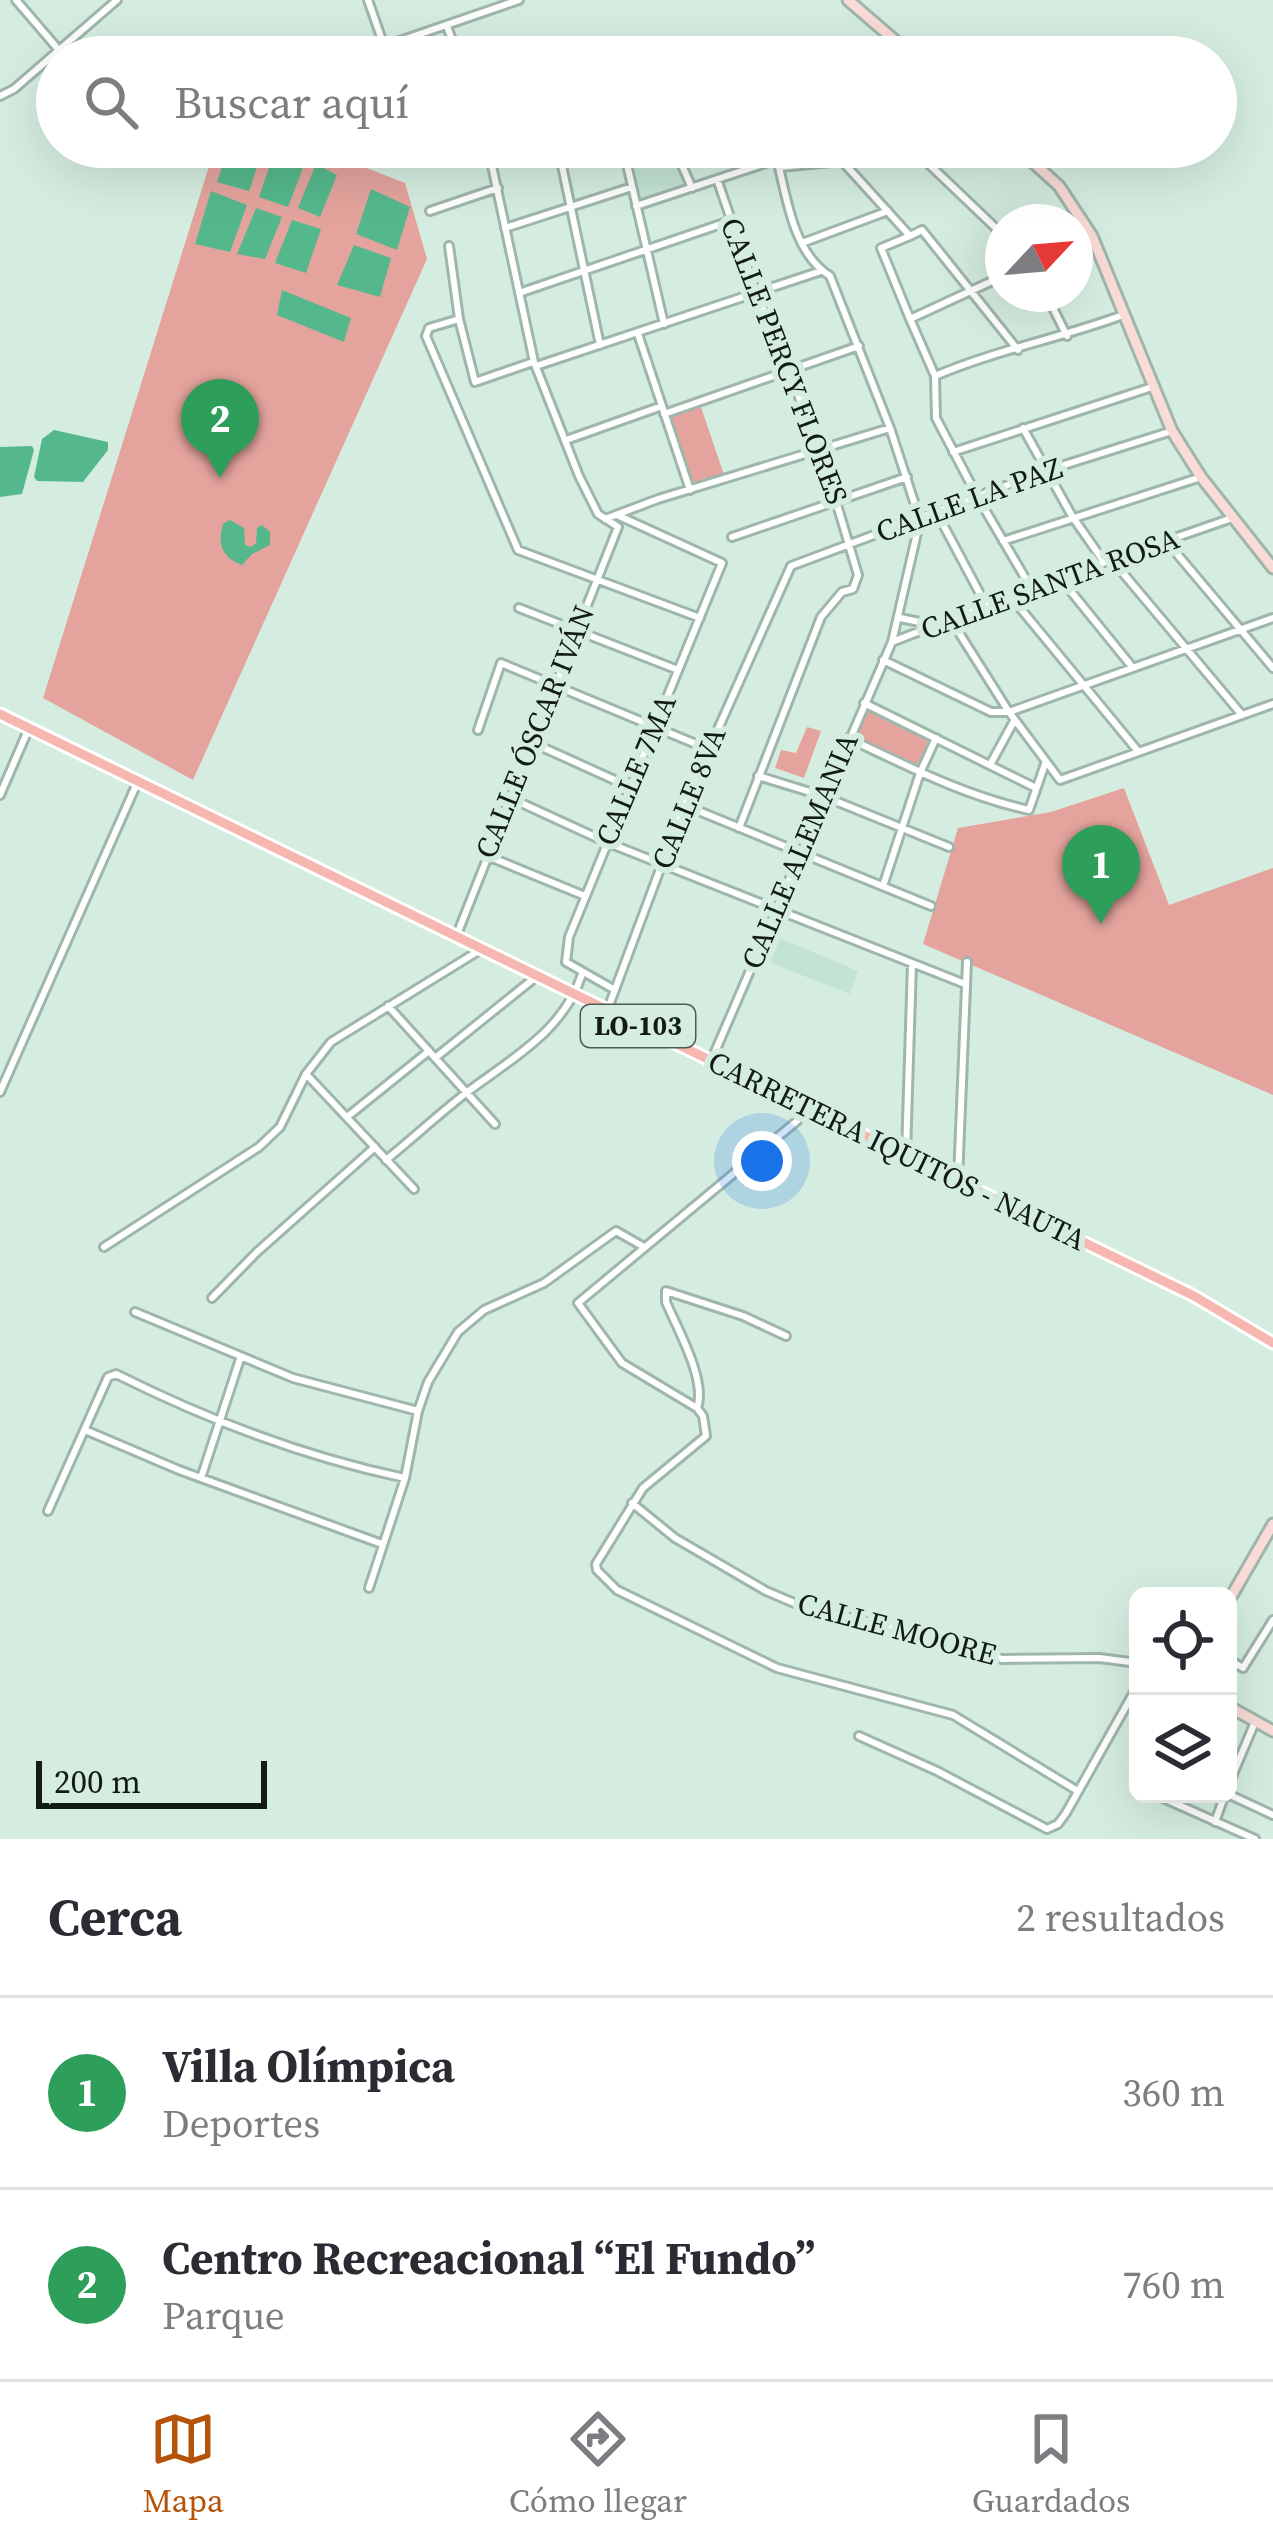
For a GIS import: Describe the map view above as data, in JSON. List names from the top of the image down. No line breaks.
{"streets":{"main road":["LO-103","CARRETERA IQUITOS - NAUTA"],"street":["CALLE PERCY FLORES","CALLE LA PAZ","CALLE SANTA ROSA","CALLE ÓSCAR IVÁN","CALLE 7MA","CALLE 8VA","CALLE ALEMANIA","CALLE MOORE"]},"crossings":[["CALLE PERCY FLORES","CALLE LA PAZ"],["CALLE LA PAZ","CALLE SANTA ROSA"],["CALLE LA PAZ","CALLE 8VA"],["CALLE SANTA ROSA","CALLE ALEMANIA"],["CALLE ÓSCAR IVÁN","CARRETERA IQUITOS - NAUTA"],["CALLE 7MA","CARRETERA IQUITOS - NAUTA"],["CALLE 8VA","CARRETERA IQUITOS - NAUTA"],["CALLE ALEMANIA","CARRETERA IQUITOS - NAUTA"]],"scale_bar":"200 m","north":"top right","page":{"search":"Buscar aquí","pins":["2","1"],"scale":"200 m","heading":["Cerca","2 resultados"],"list":[{"mark":"1","name":"Villa Olímpica","note":"Deportes","value":"360 m"},{"mark":"2","name":"Centro Recreacional “El Fundo”","note":"Parque","value":"760 m"}],"nav":["Mapa","Cómo llegar","Guardados"]}}
